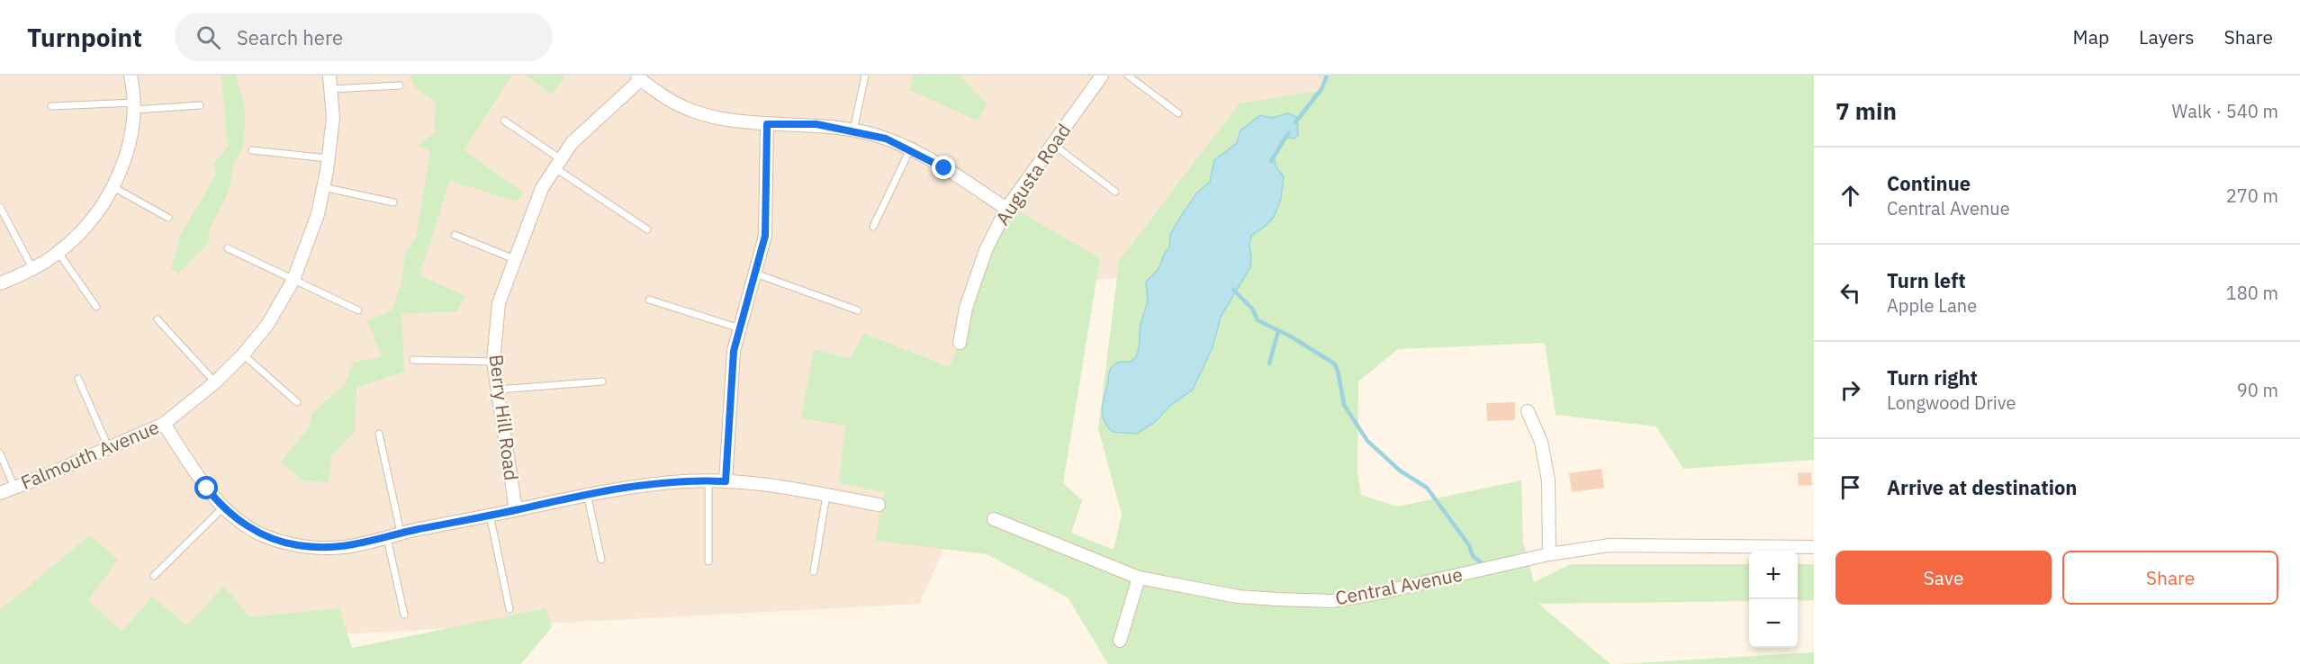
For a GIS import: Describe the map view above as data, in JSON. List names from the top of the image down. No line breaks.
{"streets":{"street":["Augusta Road","Berry Hill Road","Falmouth Avenue","Central Avenue"]},"page":{"header":"Turnpoint","search":"Search here","nav":["Map","Layers","Share"],"heading":["7 min","Walk · 540 m"],"list":[["Continue","Central Avenue","270 m"],["Turn left","Apple Lane","180 m"],["Turn right","Longwood Drive","90 m"],"Arrive at destination"],"buttons":["Save","Share"],"map_buttons":["+","−"]}}
